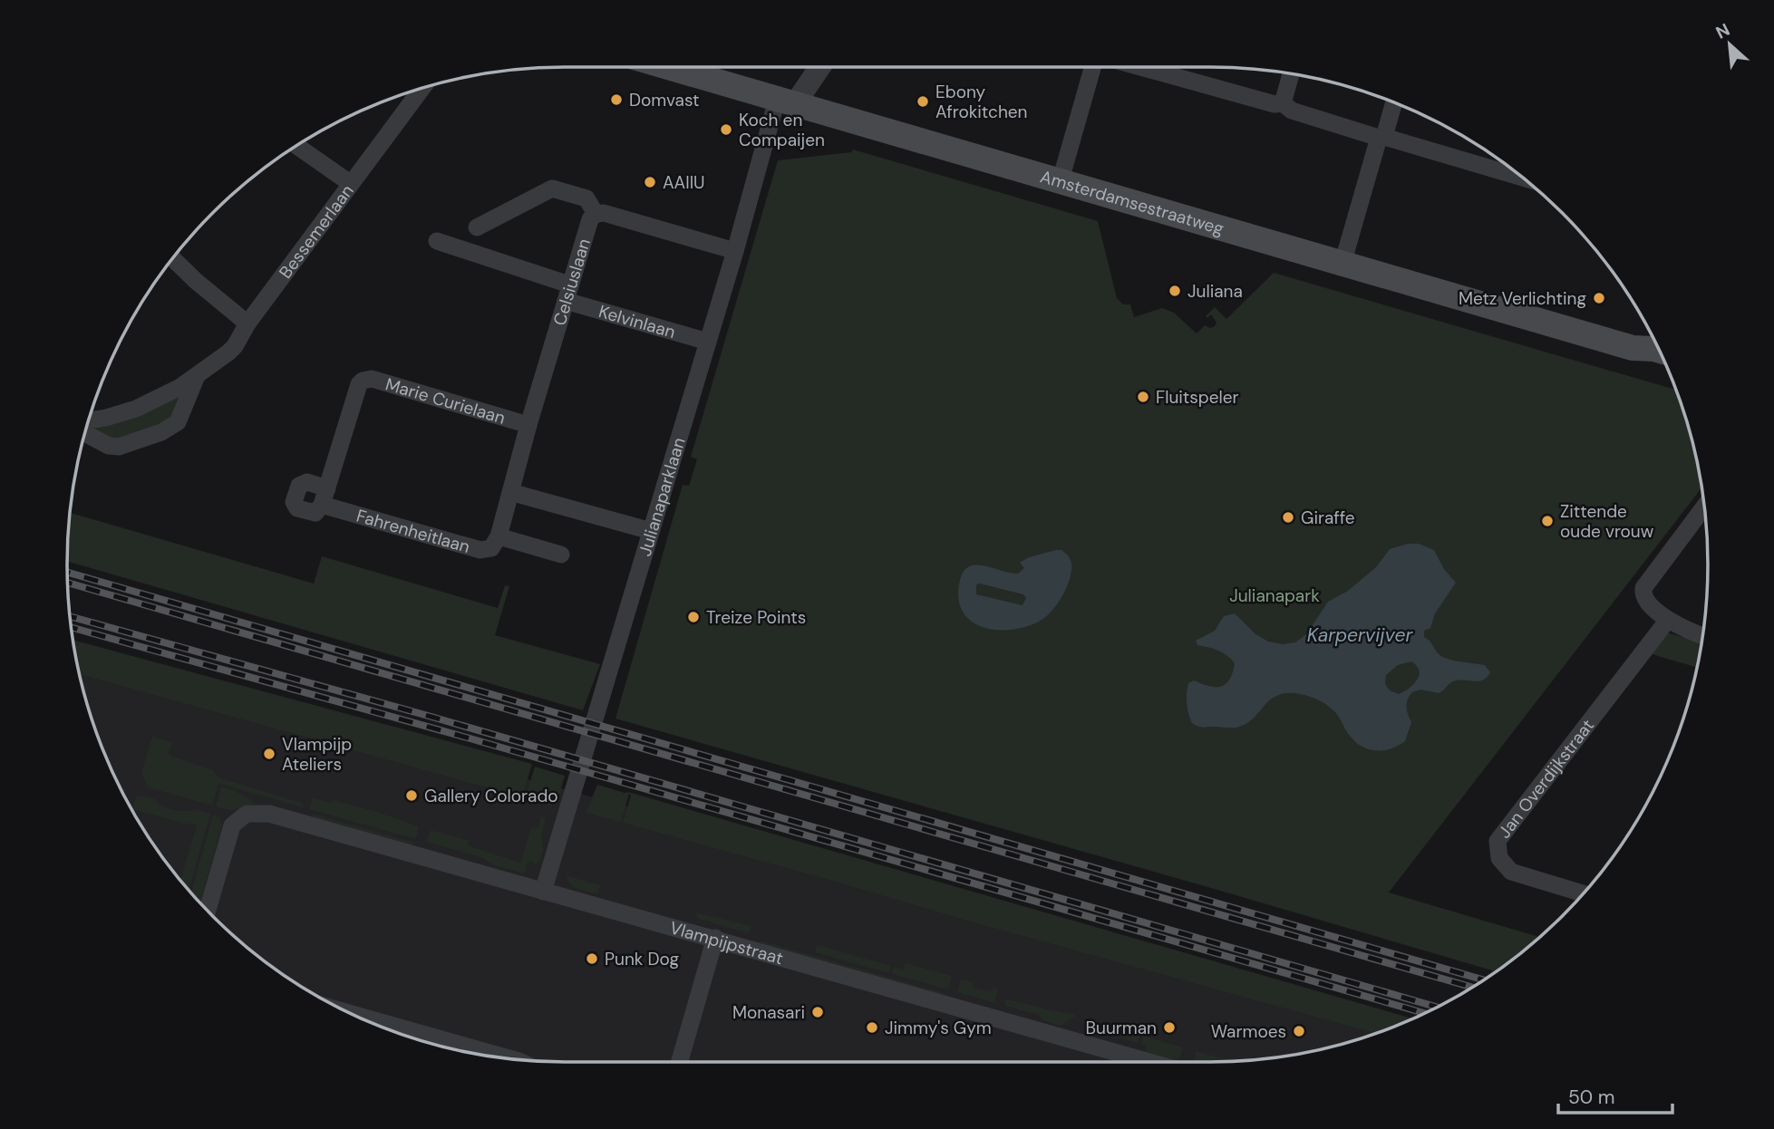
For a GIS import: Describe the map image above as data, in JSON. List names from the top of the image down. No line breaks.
{"streets":{"main road":["Amsterdamsestraatweg"],"street":["Bessemerlaan","Celsiuslaan","Kelvinlaan","Marie Curielaan","Julianaparklaan","Fahrenheitlaan","Jan Overdijkstraat","Vlampijpstraat"]},"crossings":[["Amsterdamsestraatweg","Julianaparklaan"],["Celsiuslaan","Kelvinlaan"],["Celsiuslaan","Marie Curielaan"],["Celsiuslaan","Fahrenheitlaan"],["Kelvinlaan","Julianaparklaan"],["Marie Curielaan","Fahrenheitlaan"],["Julianaparklaan","Vlampijpstraat"]],"water":["Karpervijver"],"parks":["Julianapark"],"places":["Domvast","Ebony Afrokitchen","Koch en Compaijen","AAIIU","Juliana","Metz Verlichting","Fluitspeler","Giraffe","Zittende oude vrouw","Treize Points","Vlampijp Ateliers","Gallery Colorado","Punk Dog","Monasari","Jimmy's Gym","Buurman","Warmoes"],"scale_bar":"50 m","north":"top left"}
